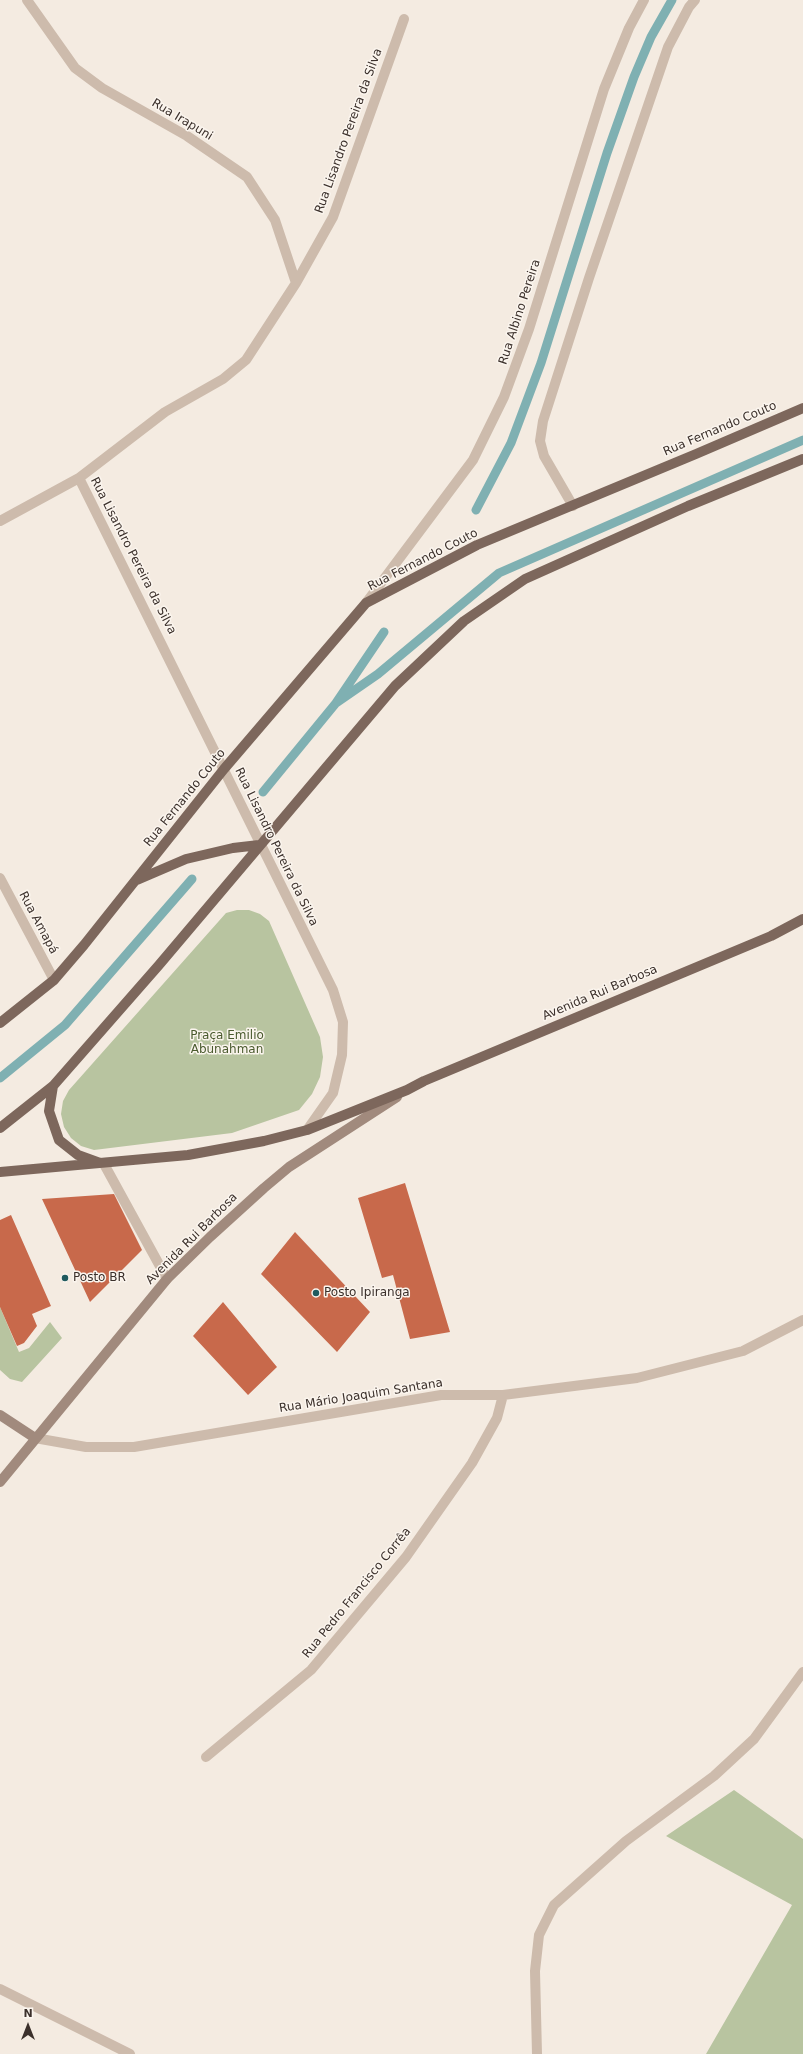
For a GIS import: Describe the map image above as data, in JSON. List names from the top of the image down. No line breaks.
{"streets":{"main road":["Rua Fernando Couto","Avenida Rui Barbosa"],"street":["Rua Irapuni","Rua Lisandro Pereira da Silva","Rua Albino Pereira","Rua Amapá","Rua Mário Joaquim Santana","Rua Pedro Francisco Corrêa"]},"crossings":[["Rua Irapuni","Rua Lisandro Pereira da Silva"],["Rua Lisandro Pereira da Silva","Rua Fernando Couto"],["Rua Lisandro Pereira da Silva","Avenida Rui Barbosa"],["Rua Albino Pereira","Rua Fernando Couto"],["Rua Fernando Couto","Rua Amapá"],["Avenida Rui Barbosa","Rua Mário Joaquim Santana"],["Rua Mário Joaquim Santana","Rua Pedro Francisco Corrêa"]],"parks":["Praça Emilio Abunahman"],"places":["Posto BR","Posto Ipiranga"],"north":"top"}
